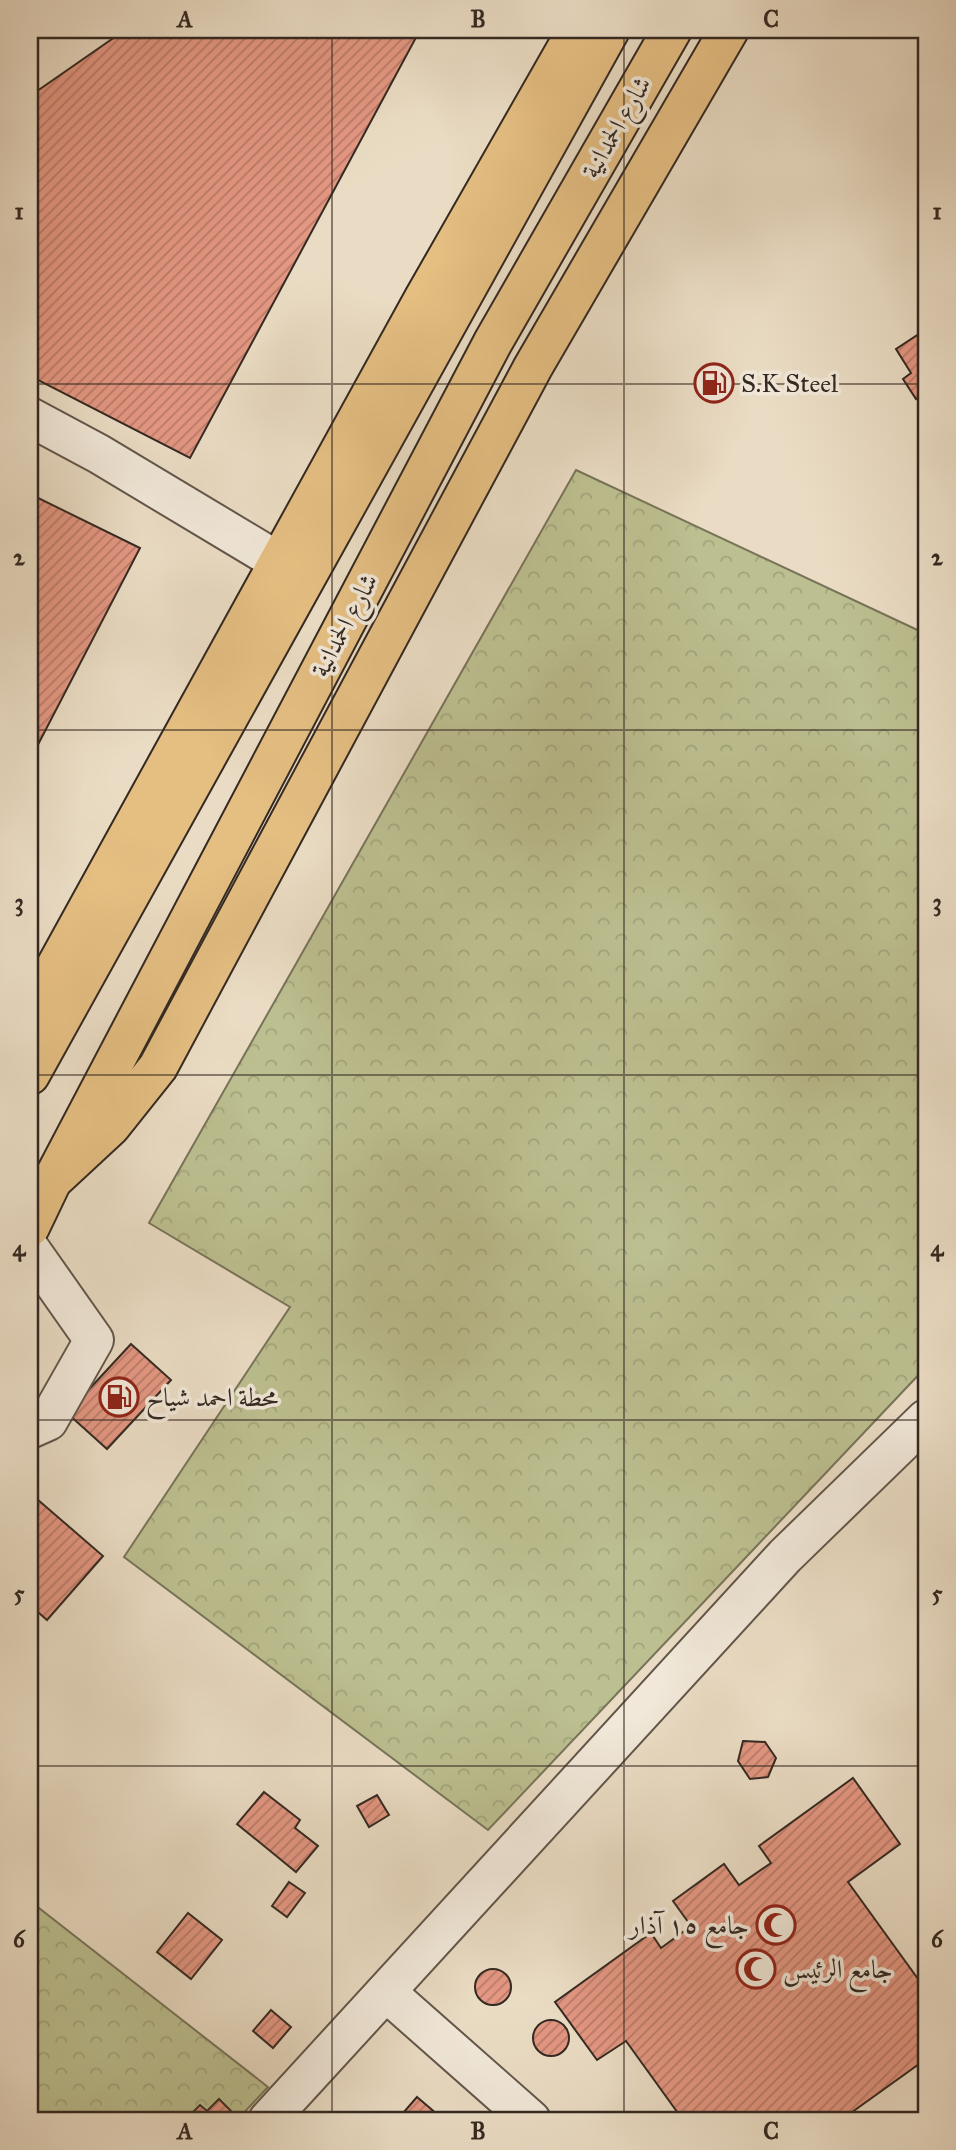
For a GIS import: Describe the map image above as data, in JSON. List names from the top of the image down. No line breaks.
{"streets":{"main road":["شارع الحمدانية"]},"places":{"fuel station":["S.K Steel","محطة احمد شياح"],"mosque":["جامع ١٥ آذار","جامع الرئيس"]},"grid":{"columns":["A","B","C"],"rows":["1","2","3","4","5","6"]}}
